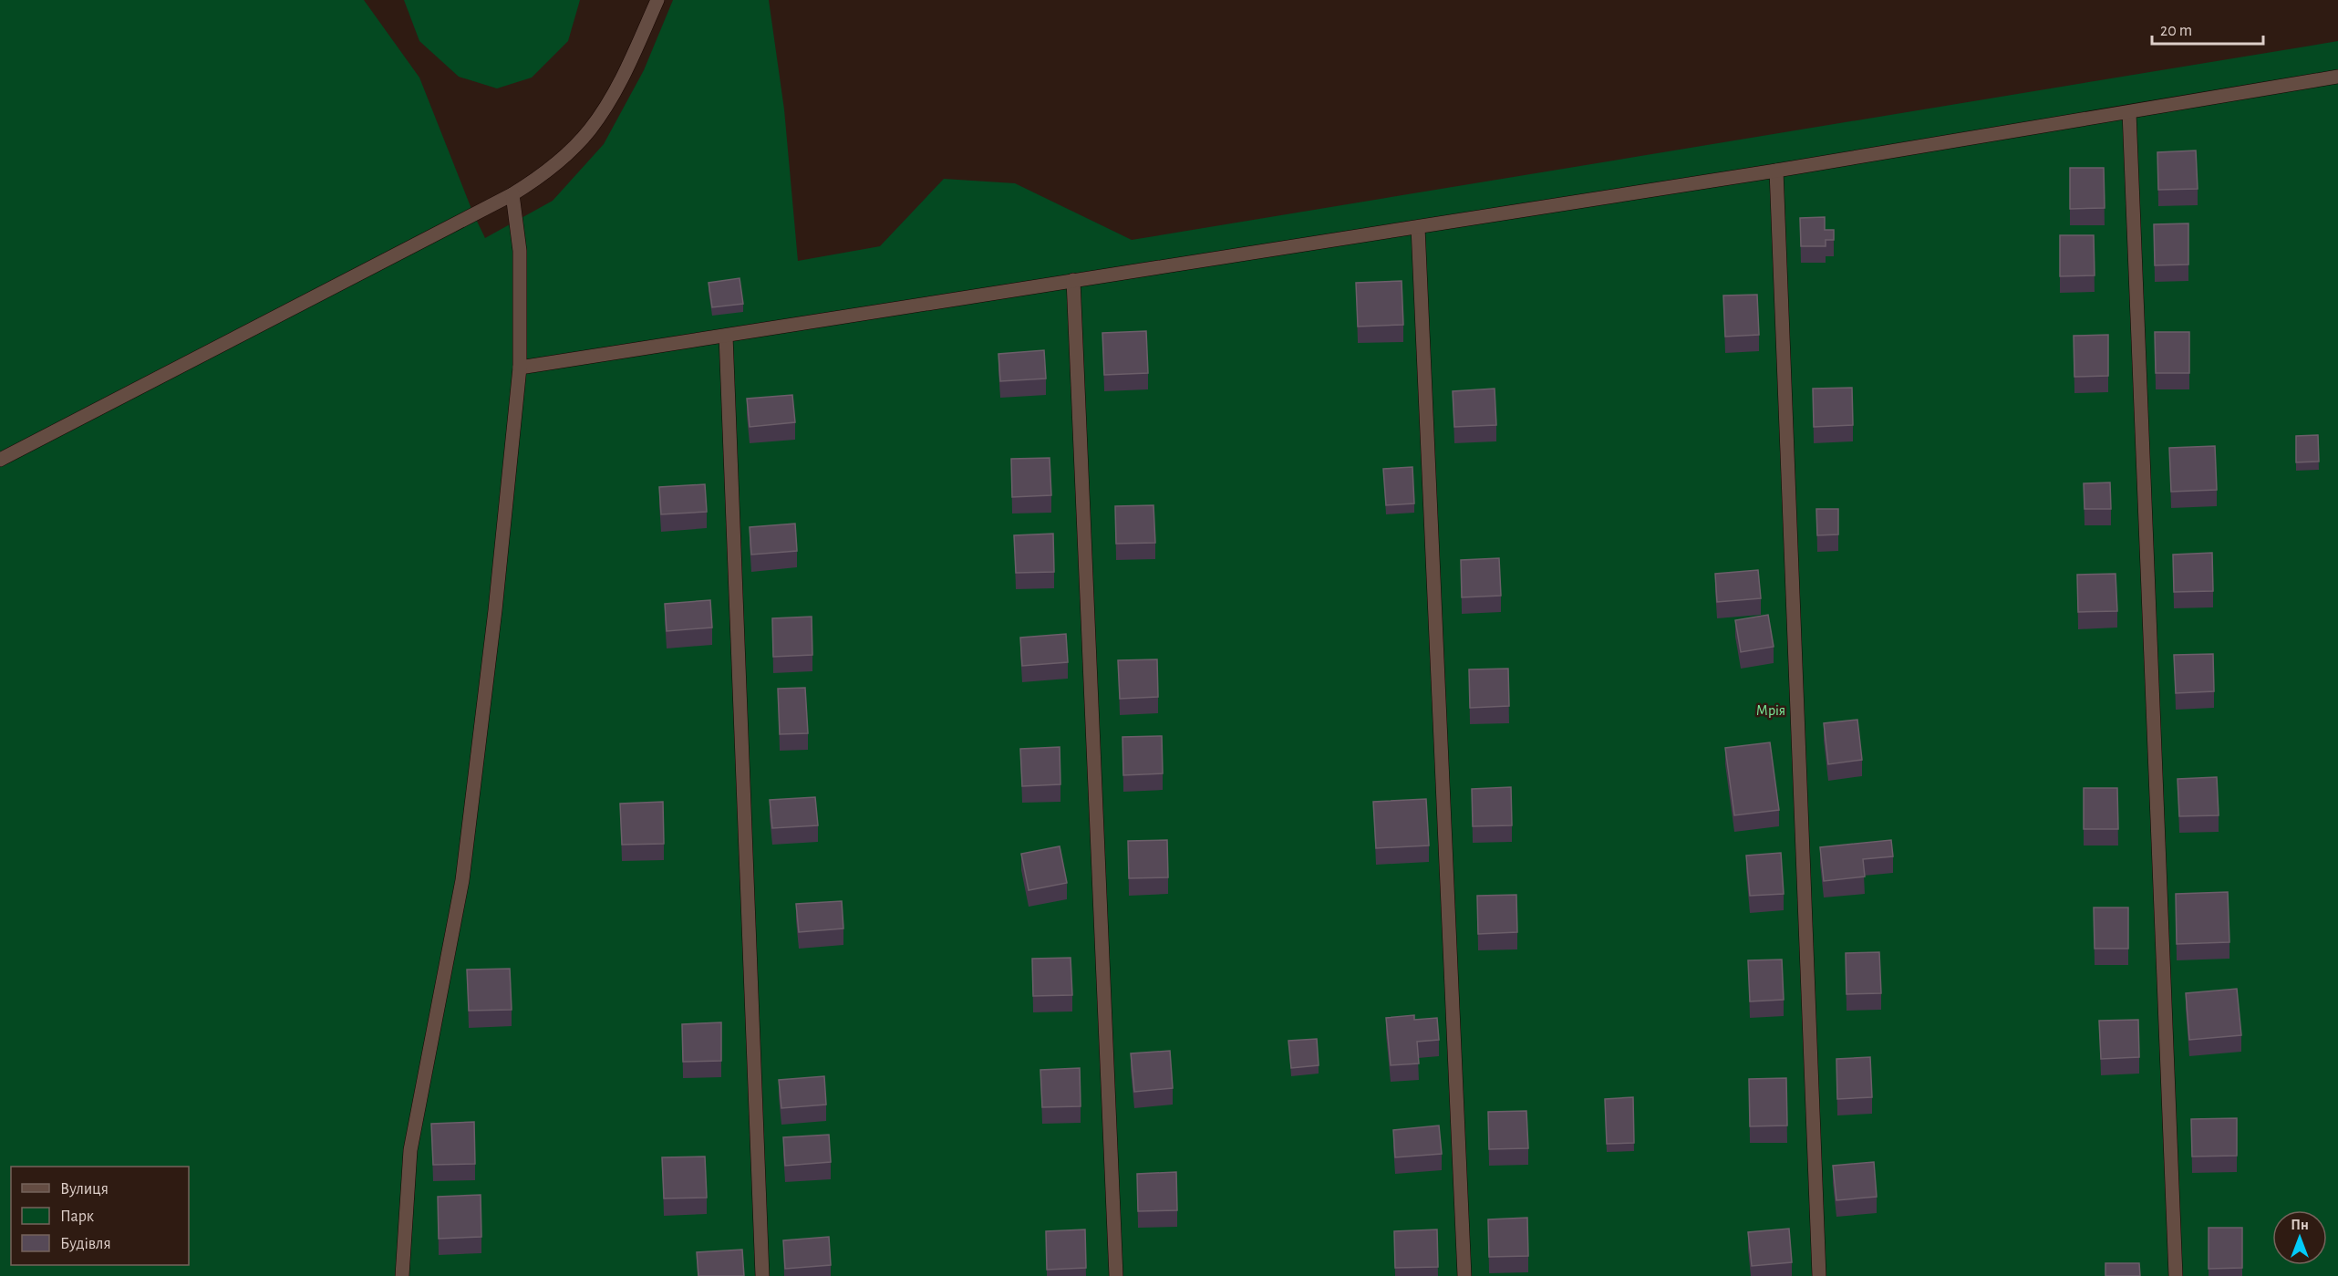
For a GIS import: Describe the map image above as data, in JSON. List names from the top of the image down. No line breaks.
{"parks":["Мрія"],"legend":["Вулиця","Парк","Будівля"],"scale_bar":"20 m","north":"top"}
